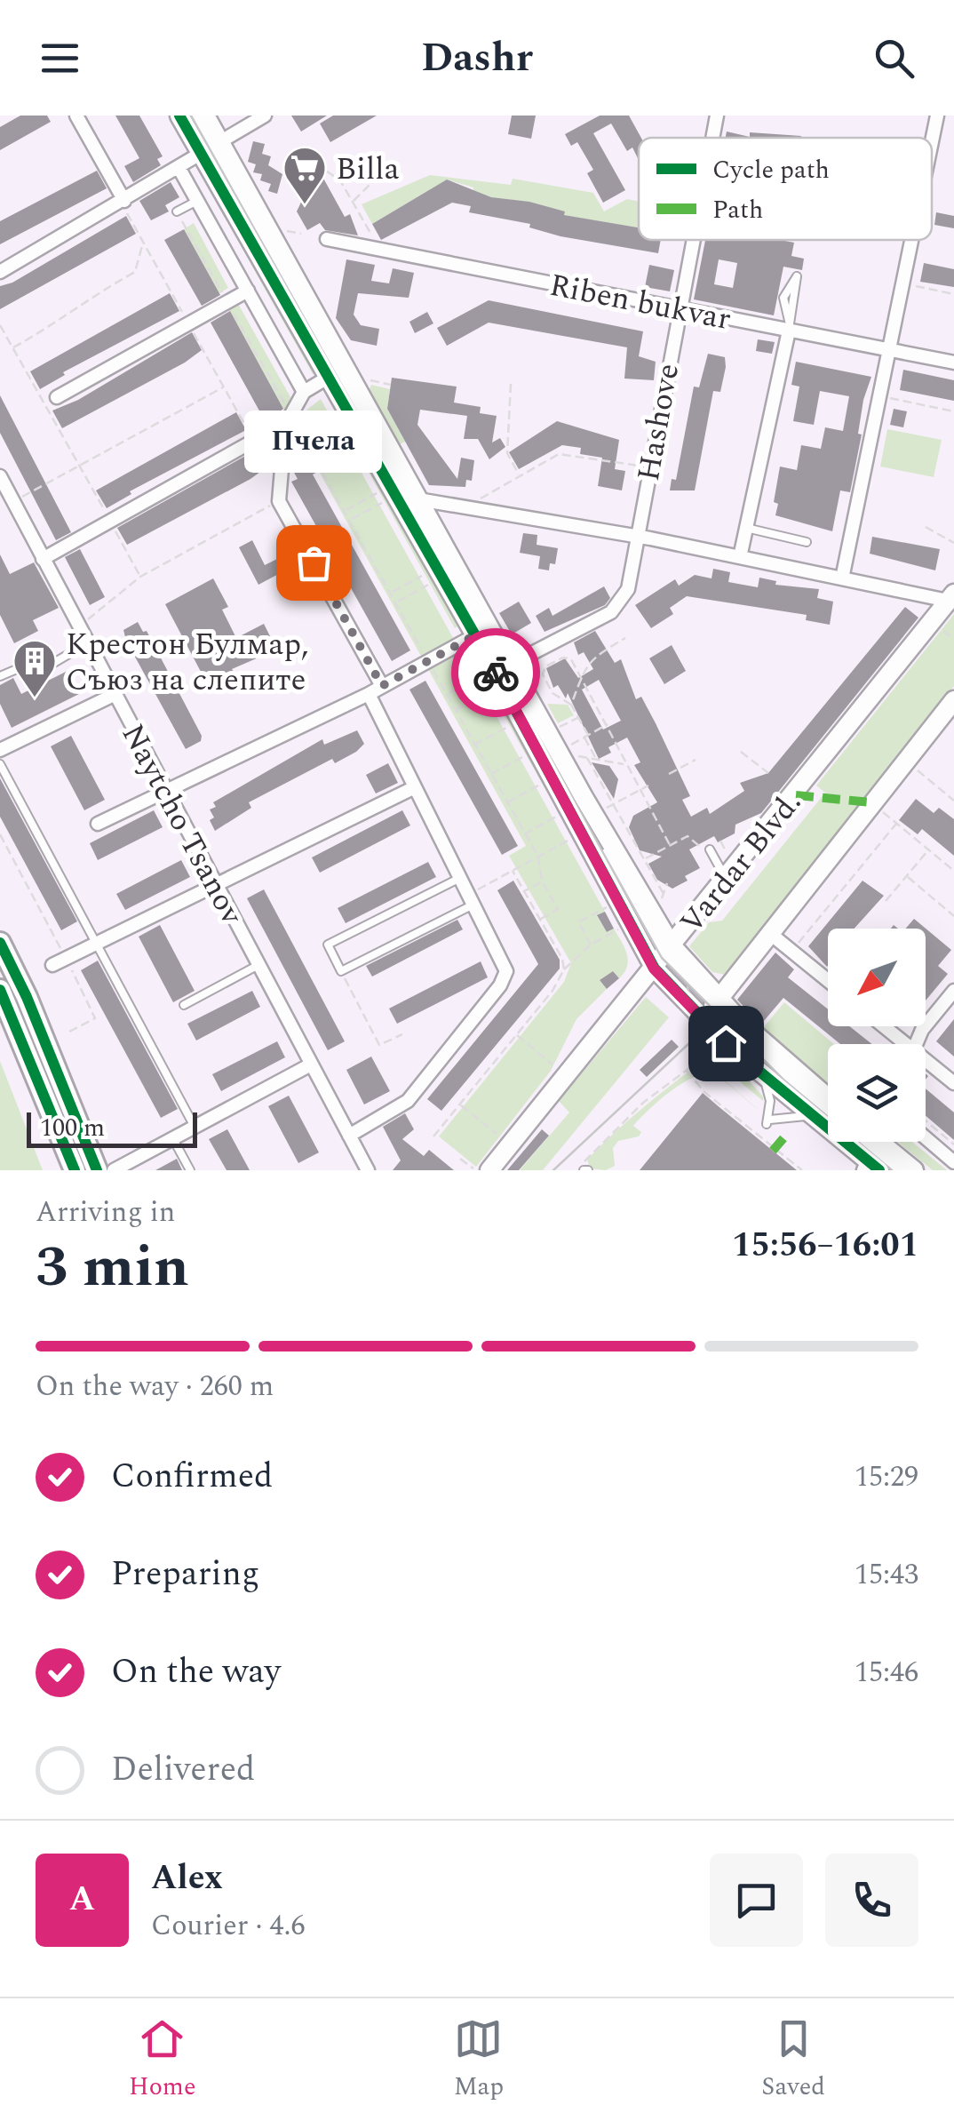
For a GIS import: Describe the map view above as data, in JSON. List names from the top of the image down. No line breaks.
{"streets":{"street":["Riben bukvar","Hashove","Naytcho Tsanov","Vardar Blvd."]},"crossings":[["Riben bukvar","Hashove"]],"places":{"supermarket":["Billa"],"other":["Пчела"],"building":["Крестон Булмар, Съюз на слепите"]},"legend":["Cycle path","Path"],"scale_bar":"100 m","north":"bottom left","page":{"header":"Dashr","bubble":"Пчела","scale":"100 m","heading":["3 min","Arriving in","15:56–16:01"],"panel":["Alex","Courier · 4.6"],"bar":"On the way · 260 m","list":[["Confirmed","15:29"],["Preparing","15:43"],["On the way","15:46"],"Delivered"],"round":"A","tabs":["Home","Map","Saved"]}}
